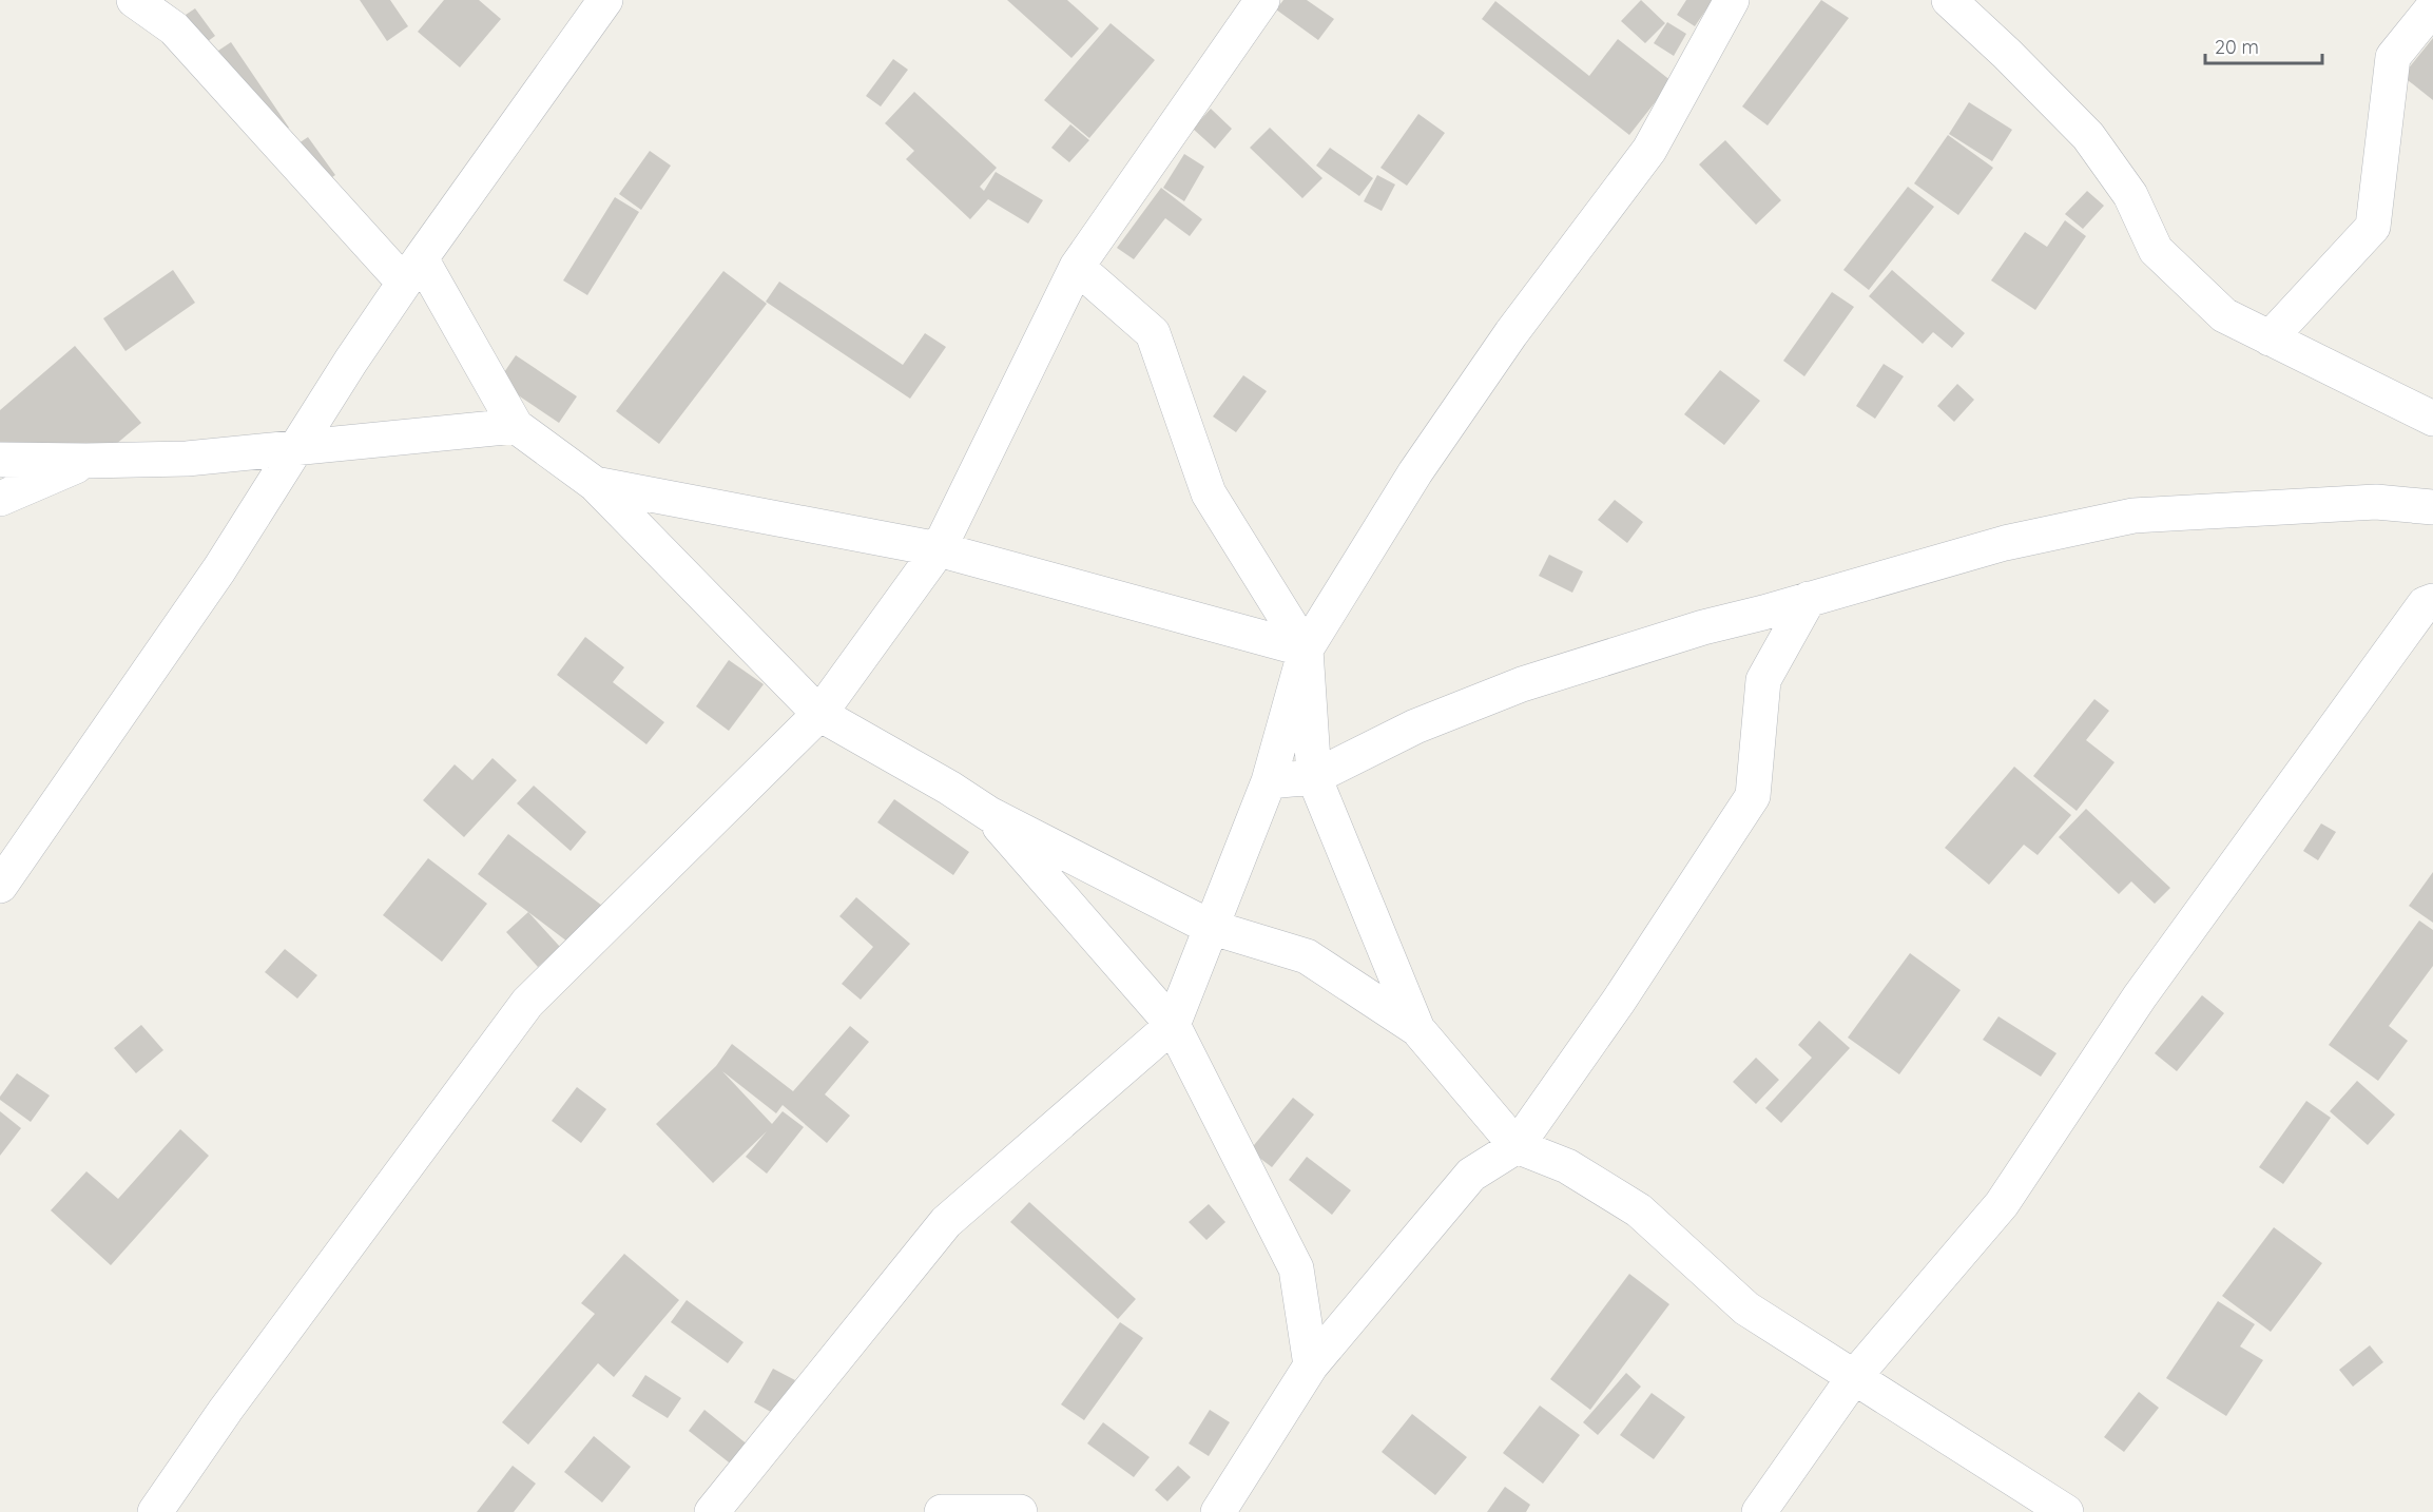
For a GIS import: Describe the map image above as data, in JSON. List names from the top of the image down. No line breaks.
{"scale_bar":"20 m"}
